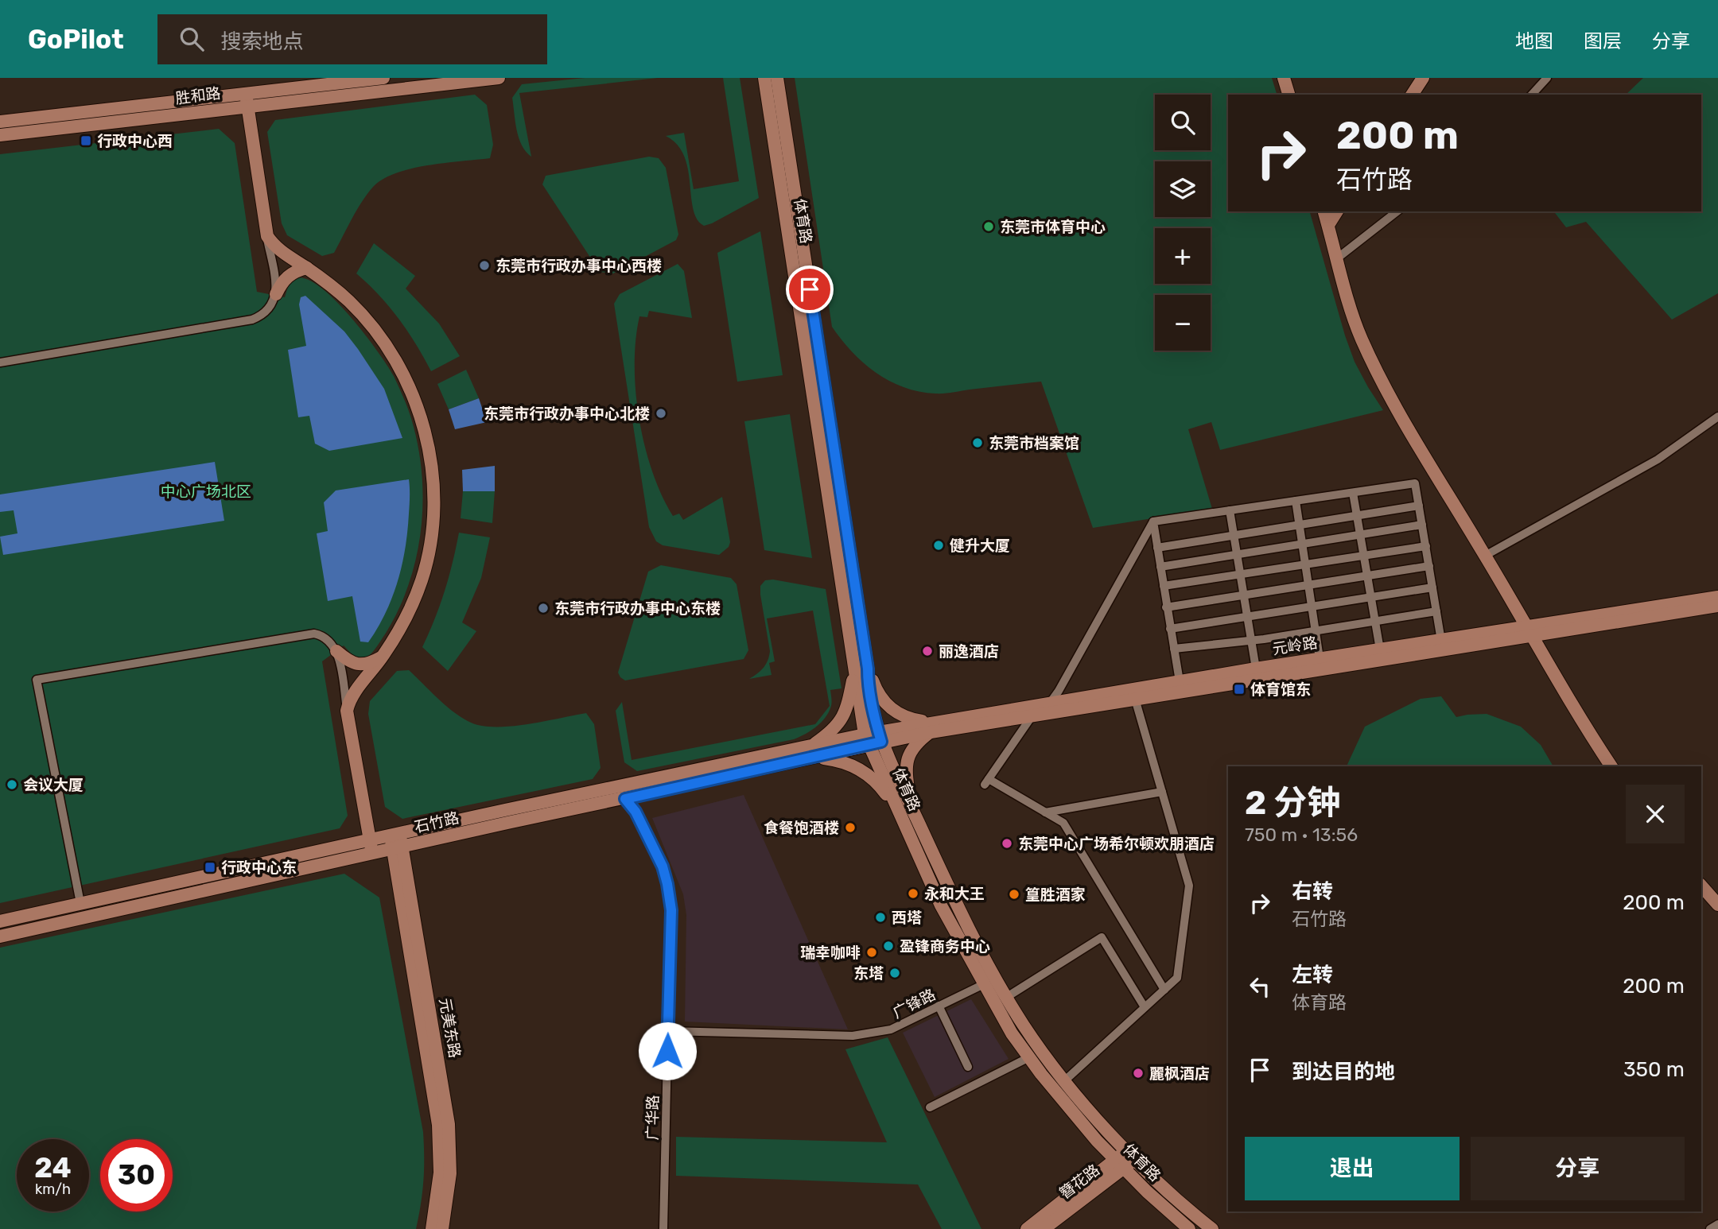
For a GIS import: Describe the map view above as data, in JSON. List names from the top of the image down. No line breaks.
{"streets":{"street":["胜和路","体育路","元岭路","石竹路","广锋路","元美东路","广华路","簪花路"]},"crossings":[["体育路","元岭路"],["体育路","石竹路"],["体育路","广锋路"],["体育路","簪花路"],["元岭路","石竹路"],["石竹路","元美东路"],["石竹路","广华路"],["广锋路","广华路"]],"parks":["中心广场北区"],"places":{"transit":["行政中心西","体育馆东","行政中心东"],"other":["东莞市体育中心","东莞市行政办事中心西楼","东莞市行政办事中心北楼","东莞市档案馆","健升大厦","东莞市行政办事中心东楼","丽逸酒店","会议大厦","食餐饱酒楼","东莞中心广场希尔顿欢朋酒店","永和大王","篁胜酒家","西塔","盈锋商务中心","瑞幸咖啡","东塔","麗枫酒店"]},"page":{"header":"GoPilot","search":"搜索地点","nav":["地图","图层","分享"],"map_buttons":["+","−"],"turn":["200 m","石竹路"],"heading":["2 分钟","750 m · 13:56"],"list":[{"name":"右转","note":"石竹路","value":"200 m"},{"name":"左转","note":"体育路","value":"200 m"},{"name":"到达目的地","value":"350 m"}],"buttons":["退出","分享"],"speed":"24 km/h","limit":"30"}}
